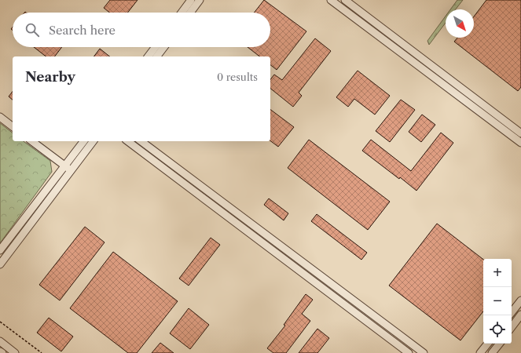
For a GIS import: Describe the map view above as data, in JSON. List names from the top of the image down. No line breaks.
{"north":"bottom right","page":{"search":"Search here","heading":["Nearby","0 results"],"map_buttons":["+","−"]}}
